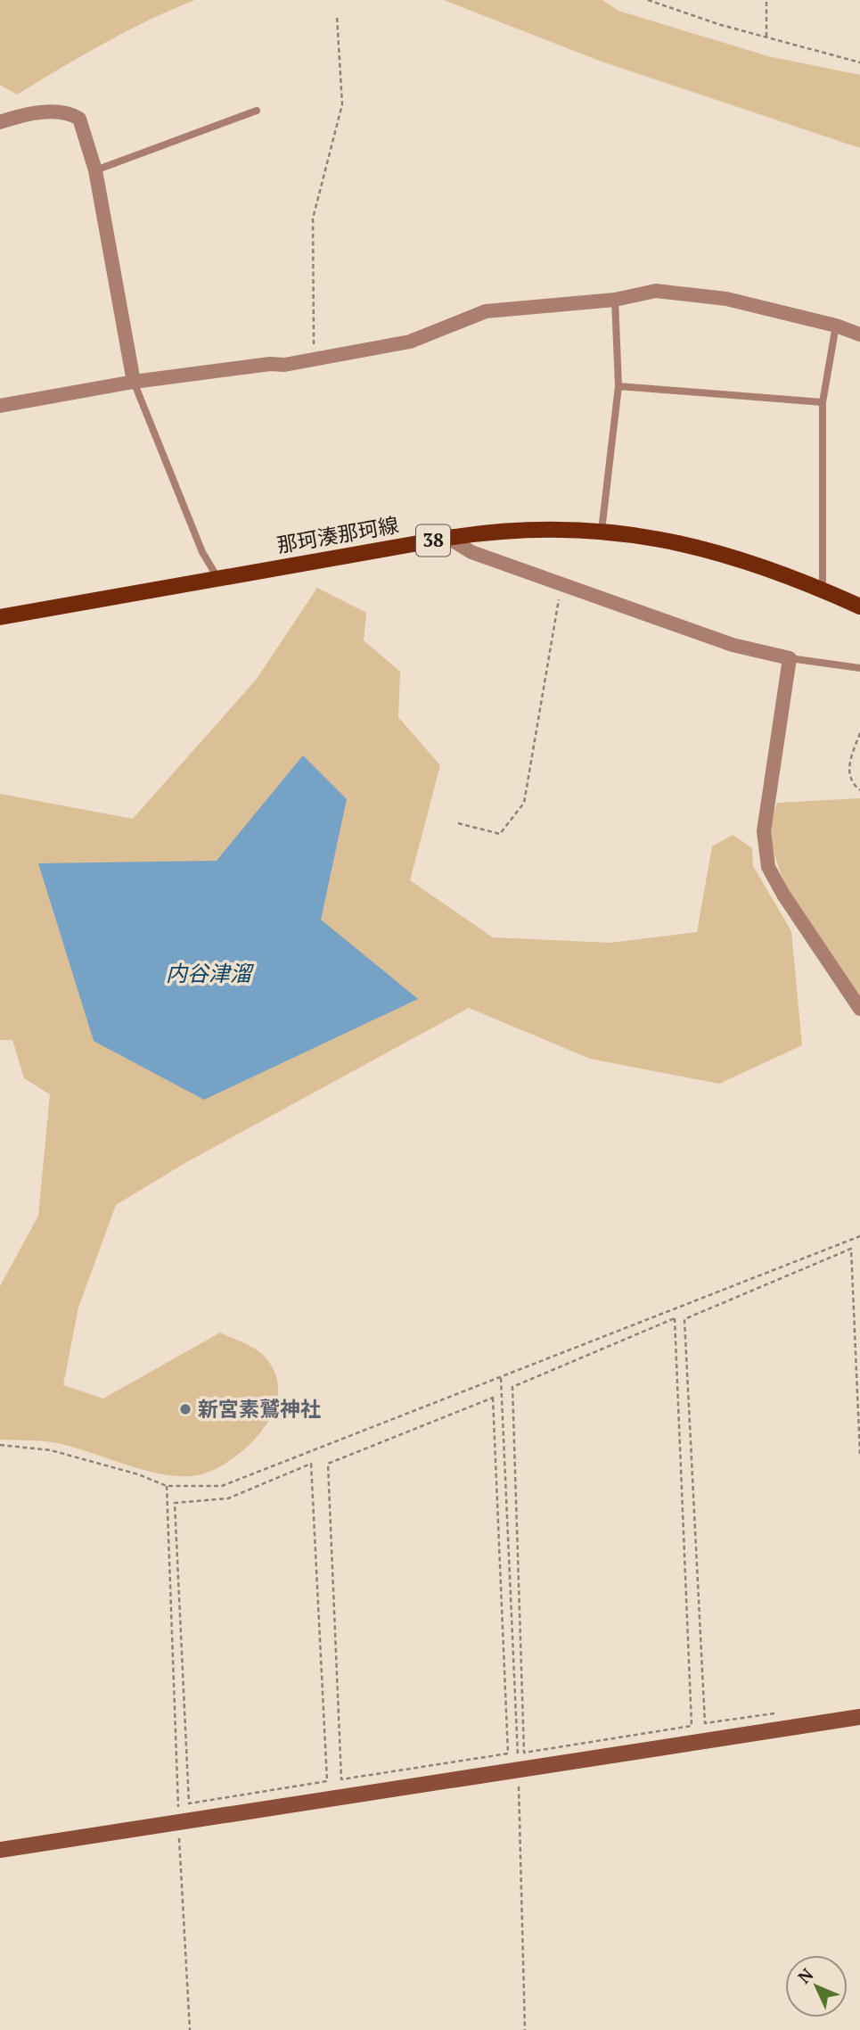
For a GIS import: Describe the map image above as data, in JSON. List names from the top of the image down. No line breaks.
{"streets":{"main road":["那珂湊那珂線","38"]},"water":["内谷津溜"],"places":["新宮素鷲神社"],"north":"top left"}
